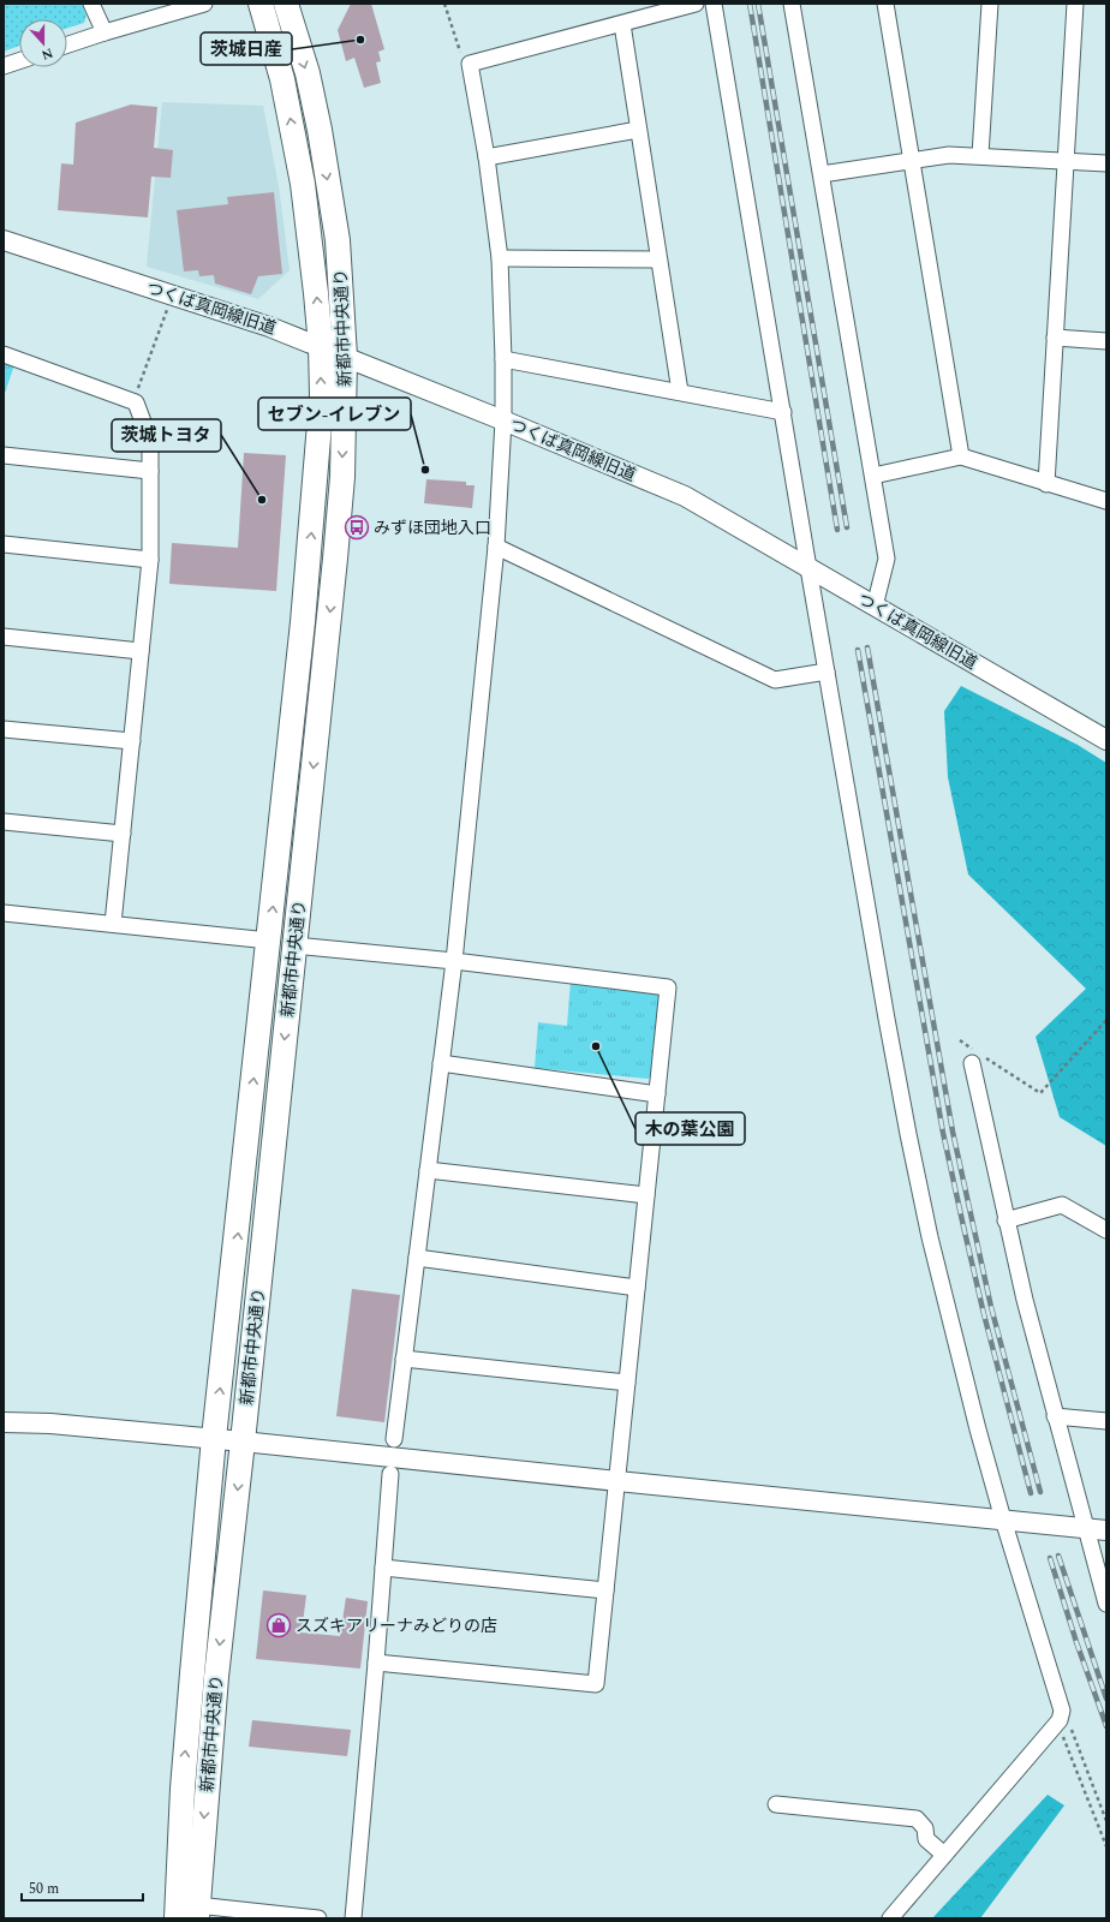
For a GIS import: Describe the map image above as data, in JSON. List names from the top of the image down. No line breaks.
{"streets":{"main road":["新都市中央通り"],"street":["つくば真岡線旧道"]},"crossings":[["つくば真岡線旧道","新都市中央通り"]],"places":{"other":["茨城日産","セブン-イレブン","茨城トヨタ","木の葉公園"],"bus stop":["みずほ団地入口"],"shop":["スズキアリーナみどりの店"]},"scale_bar":"50 m","north":"bottom"}
